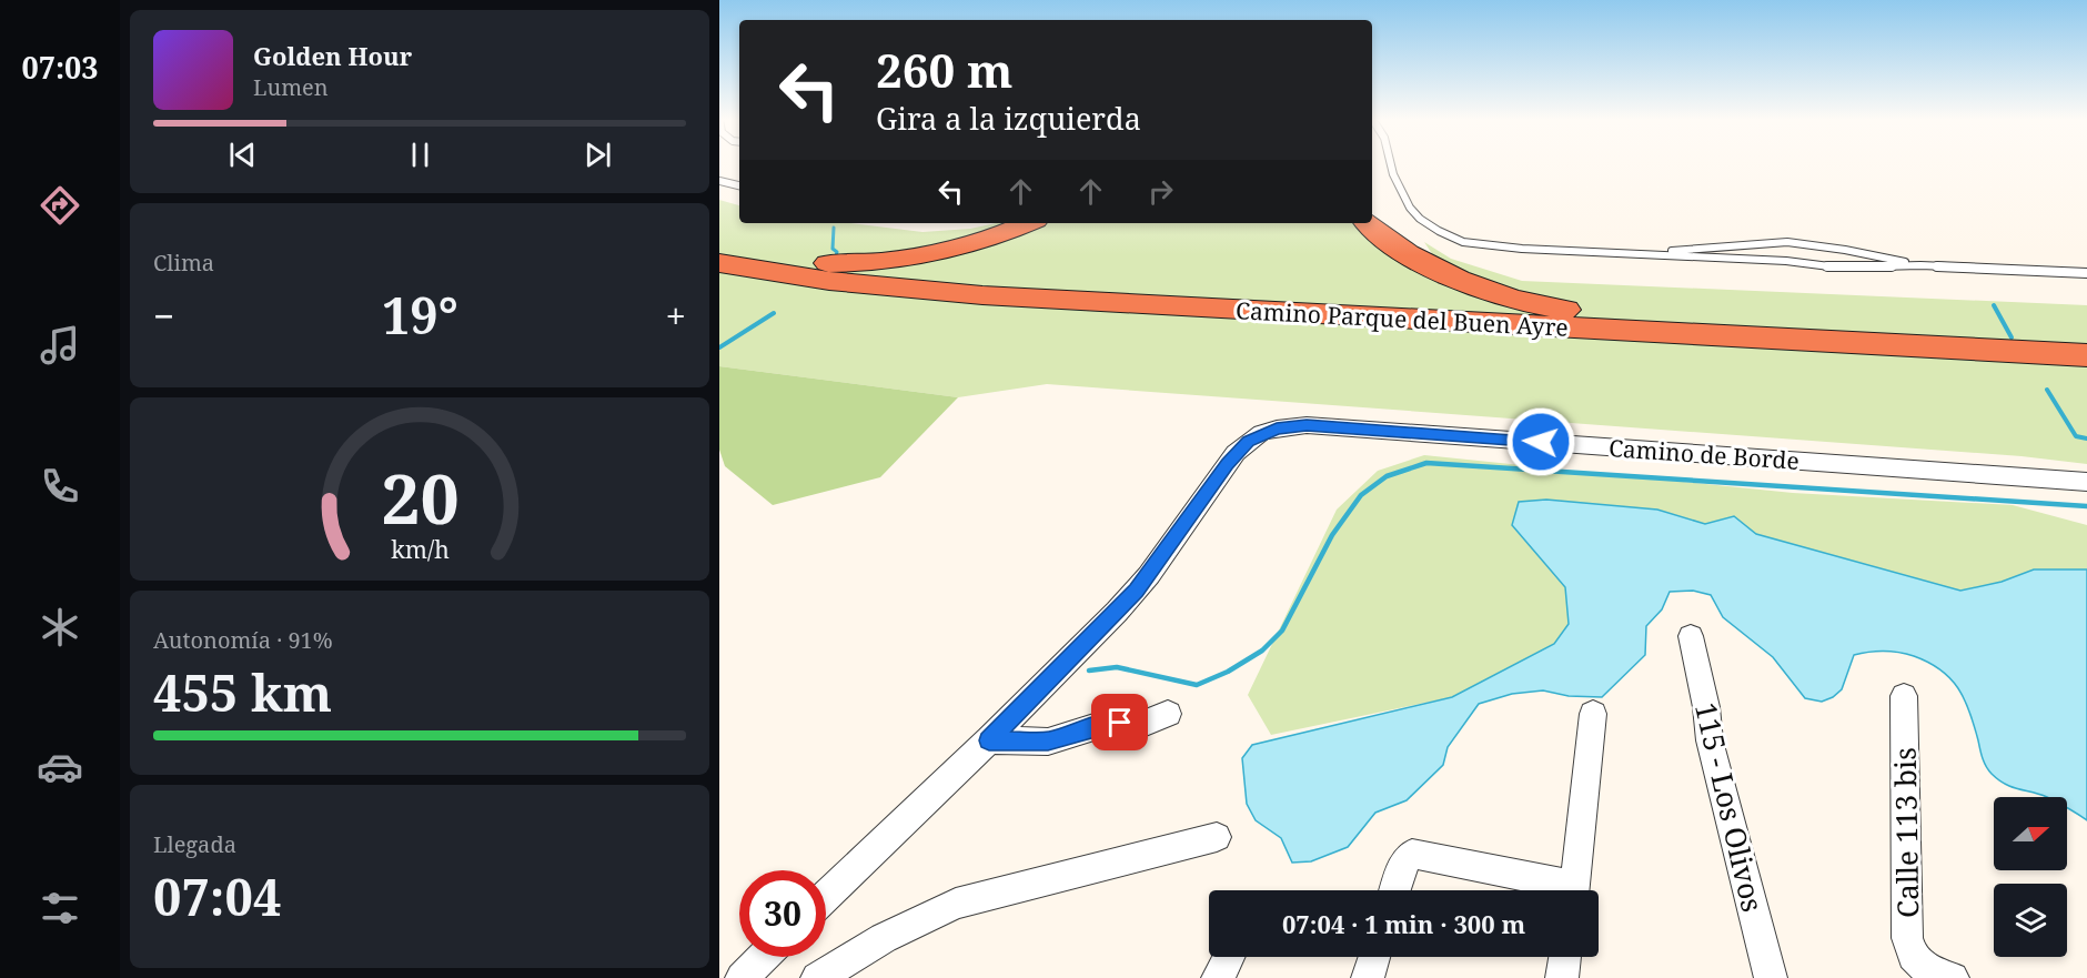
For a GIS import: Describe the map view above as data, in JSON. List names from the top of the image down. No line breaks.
{"streets":{"highway":["Camino Parque del Buen Ayre"],"street":["Camino de Borde","115 - Los Olivos","Calle 113 bis"]},"north":"right","page":{"tabs":"07:03","turn":["260 m","Gira a la izquierda"],"song":["Golden Hour","Lumen"],"tile":["Clima",["Autonomía · 91%","455 km"],["Llegada","07:04"]],"heat":["−","19°","+"],"limit":"30","trip":"07:04 · 1 min · 300 m","gauge":["20","km/h"]}}
